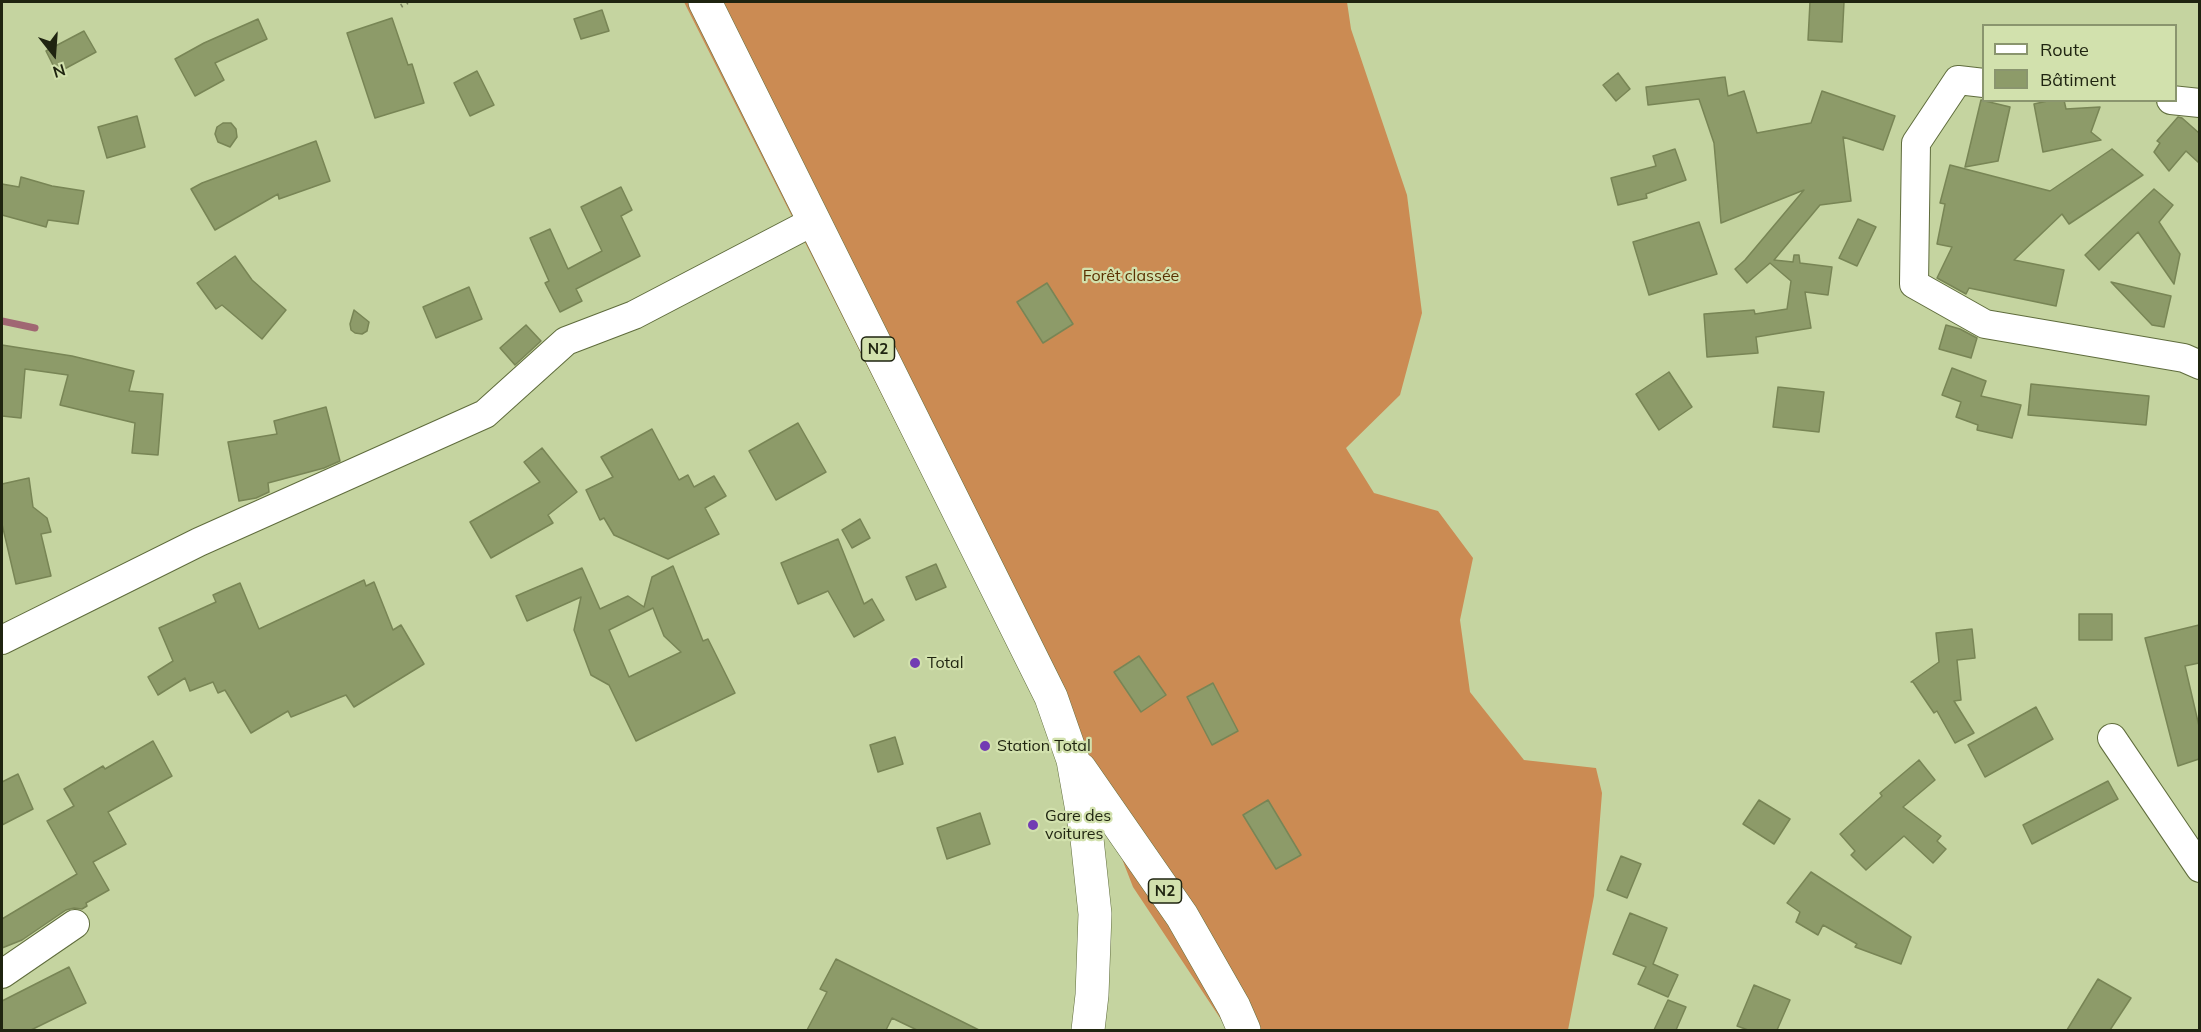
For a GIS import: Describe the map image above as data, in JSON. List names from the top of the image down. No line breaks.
{"streets":{"highway":["N2"]},"parks":["Forêt classée"],"places":["Total","Station Total","Gare des voitures"],"legend":["Route","Bâtiment"],"north":"bottom"}
